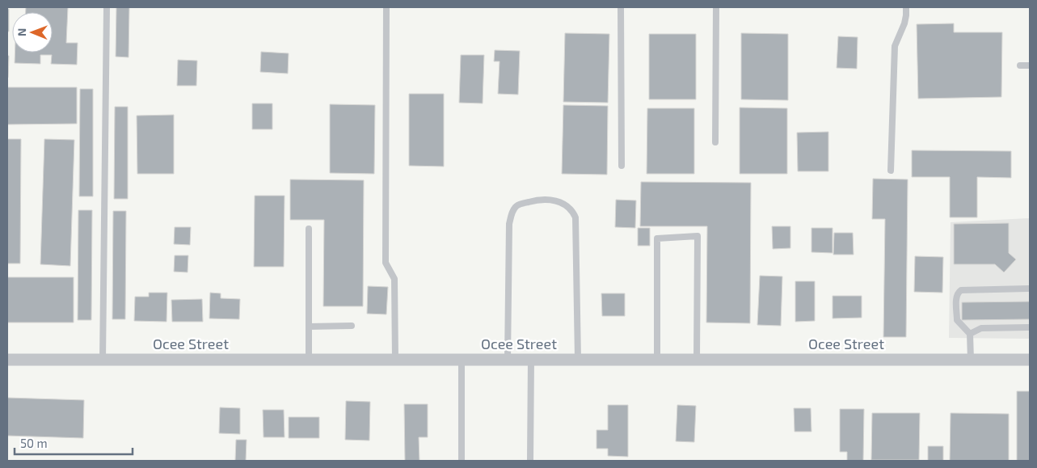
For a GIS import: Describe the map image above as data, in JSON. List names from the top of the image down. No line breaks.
{"streets":{"street":["Ocee Street"]},"scale_bar":"50 m","north":"left"}
